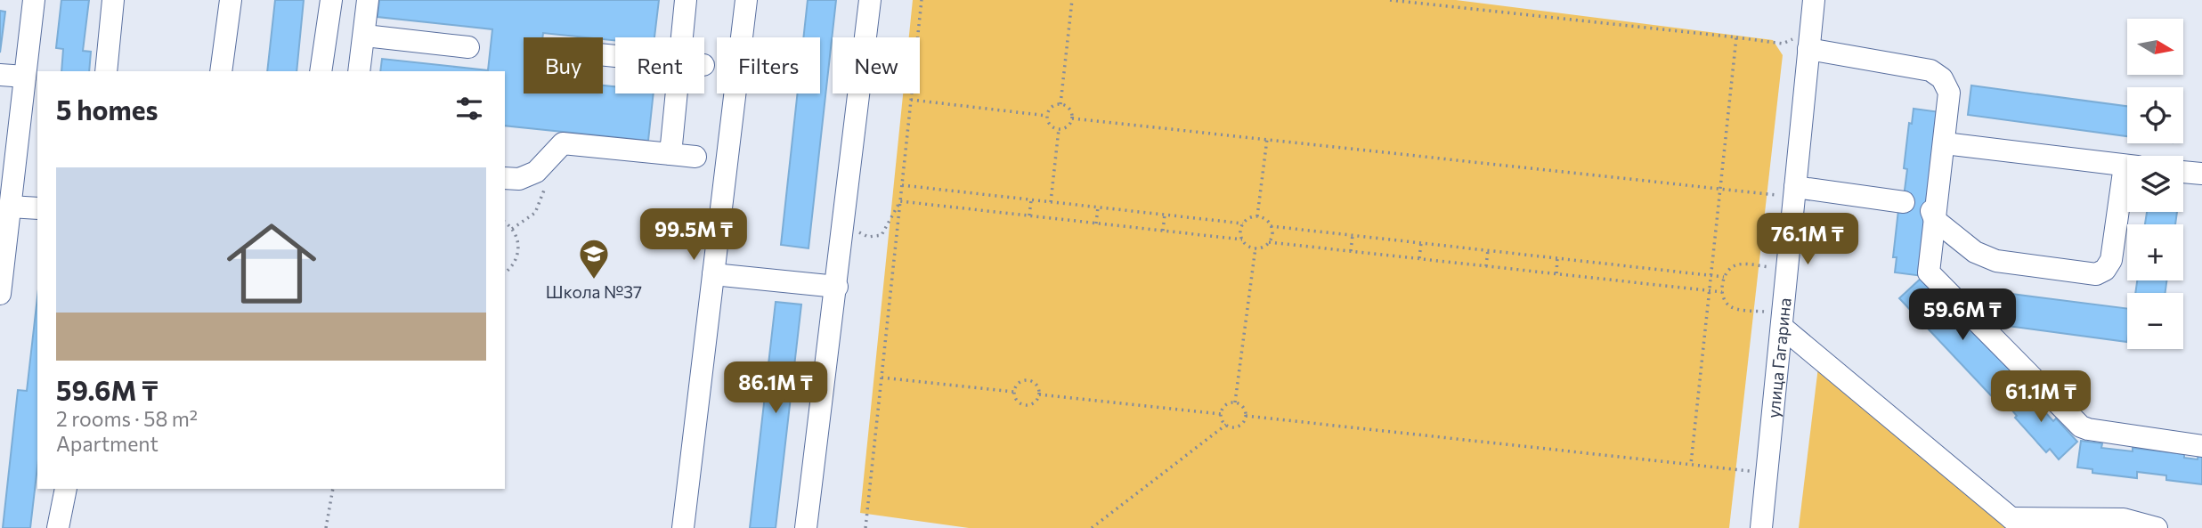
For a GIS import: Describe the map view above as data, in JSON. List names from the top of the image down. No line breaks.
{"streets":{"street":["улица Гагарина"]},"places":{"school or university":["Школа №37"]},"north":"right","page":{"map_buttons":["+","−"],"chip":["Buy","Rent","Filters","New"],"heading":"5 homes","list":[{"name":"59.6M ₸","note":"2 rooms · 58 m² · Apartment"}],"price":["99.5M ₸","76.1M ₸","59.6M ₸","86.1M ₸","61.1M ₸"]}}
